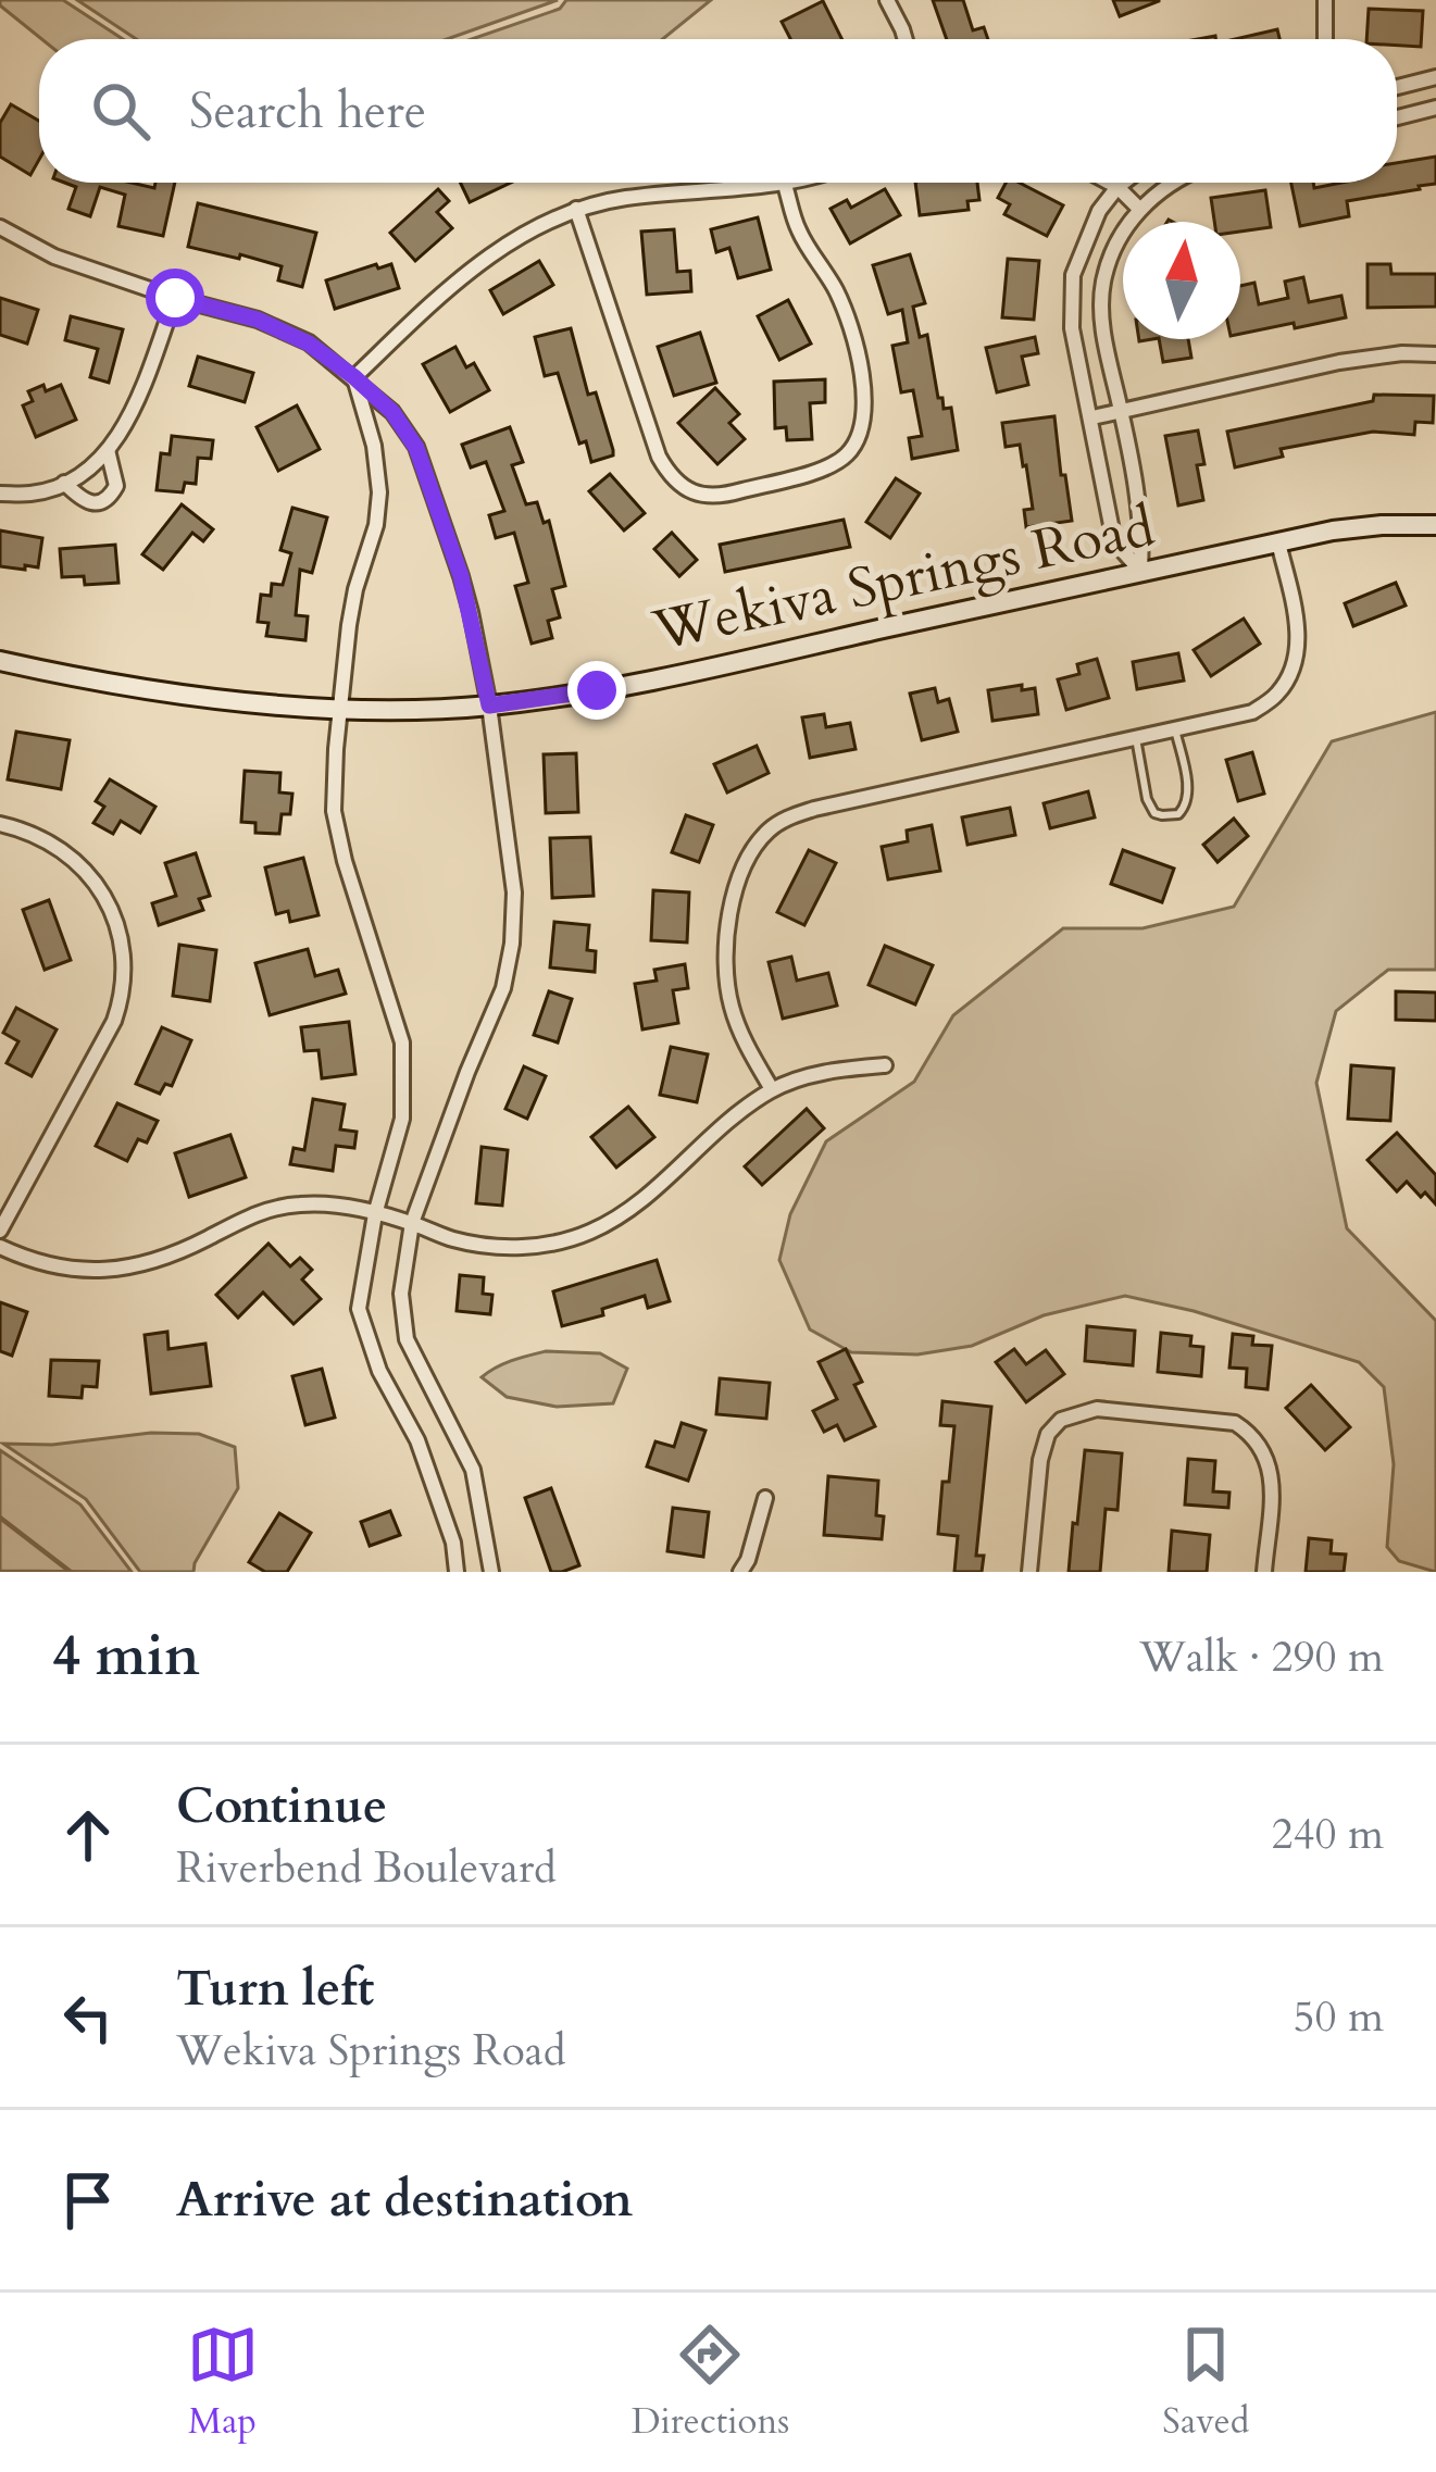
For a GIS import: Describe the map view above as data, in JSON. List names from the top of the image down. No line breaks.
{"streets":{"main road":["Wekiva Springs Road"]},"north":"top","page":{"search":"Search here","heading":["4 min","Walk · 290 m"],"list":[["Continue","Riverbend Boulevard","240 m"],["Turn left","Wekiva Springs Road","50 m"],"Arrive at destination"],"nav":["Map","Directions","Saved"]}}
